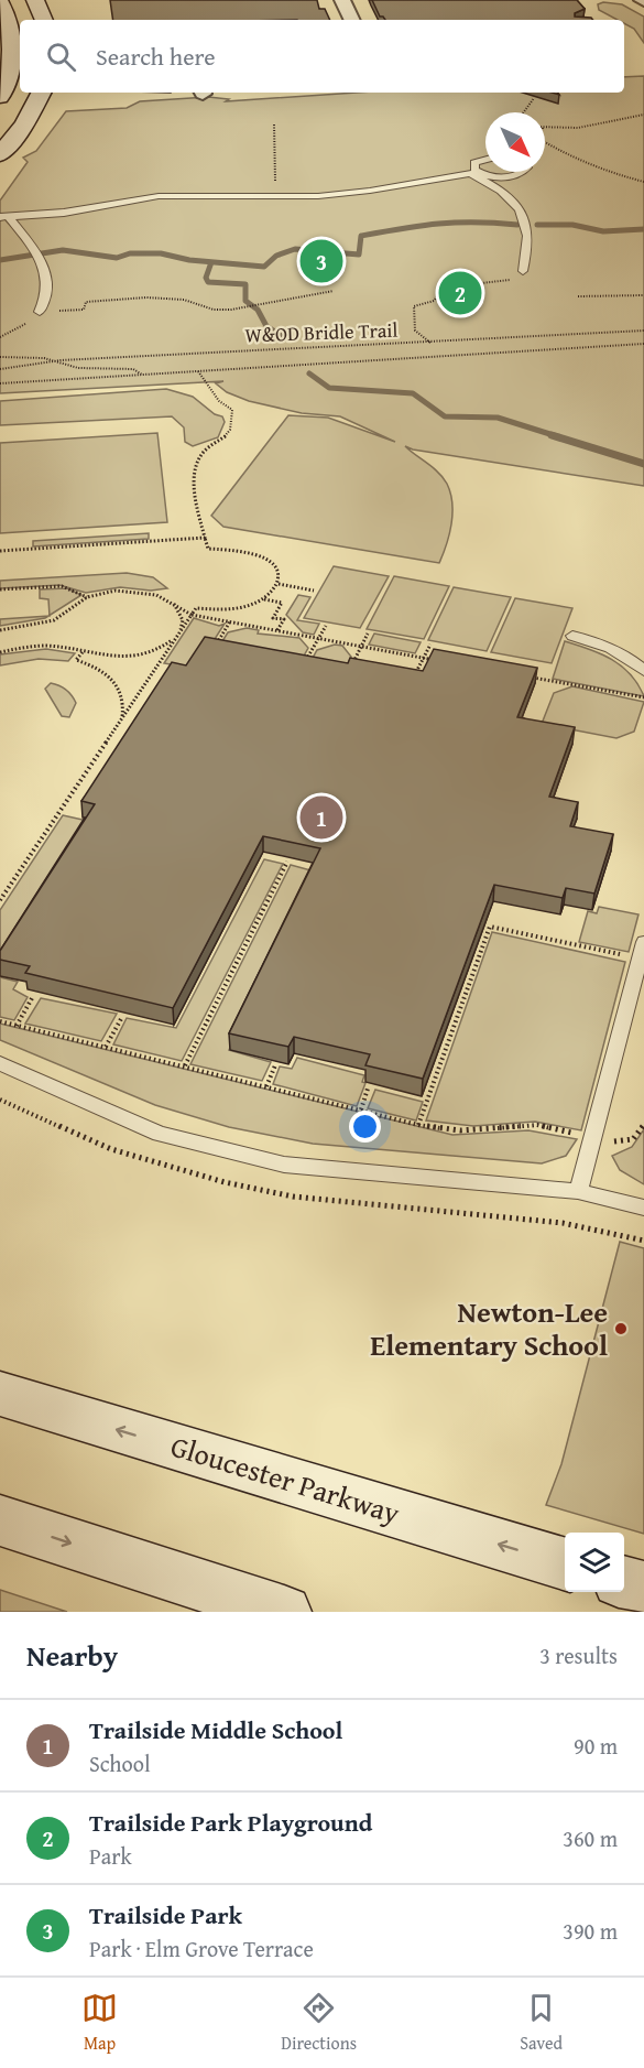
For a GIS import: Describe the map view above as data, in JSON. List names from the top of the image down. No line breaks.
{"streets":{"main road":["Gloucester Parkway"],"path":["W&OD Bridle Trail"]},"places":["Newton-Lee Elementary School"],"north":"bottom right","page":{"search":"Search here","pins":["3","2","1"],"heading":["Nearby","3 results"],"list":[{"mark":"1","name":"Trailside Middle School","note":"School","value":"90 m"},{"mark":"2","name":"Trailside Park Playground","note":"Park","value":"360 m"},{"mark":"3","name":"Trailside Park","note":"Park · Elm Grove Terrace","value":"390 m"}],"nav":["Map","Directions","Saved"]}}
